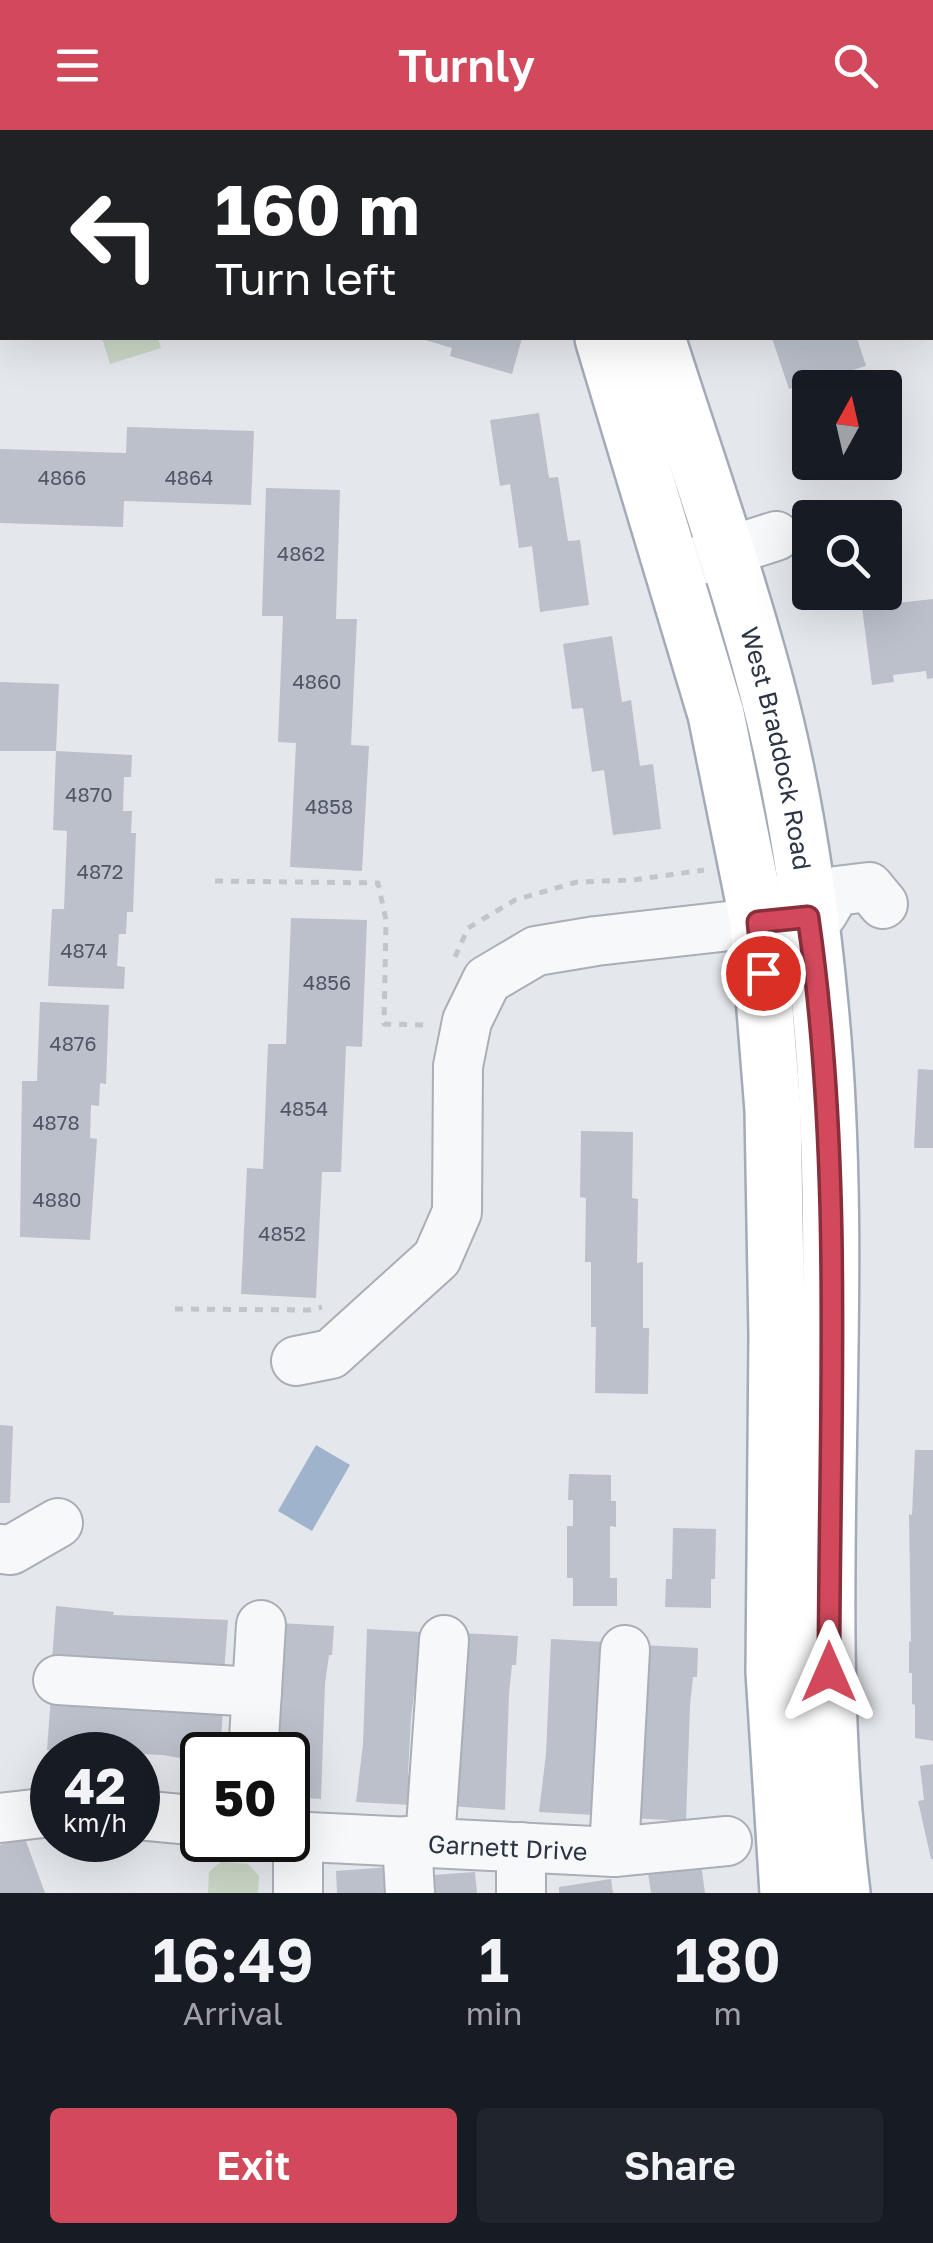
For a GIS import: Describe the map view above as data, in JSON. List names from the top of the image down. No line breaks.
{"streets":{"main road":["West Braddock Road"],"street":["Garnett Drive"]},"house_numbers":["4866","4864","4862","4860","4870","4858","4872","4874","4856","4876","4854","4878","4880","4852"],"north":"top","page":{"header":"Turnly","turn":["160 m","Turn left"],"speed":"42 km/h","limit":"50","eta":["16:49","Arrival","1","min","180","m"],"buttons":["Exit","Share"]}}
